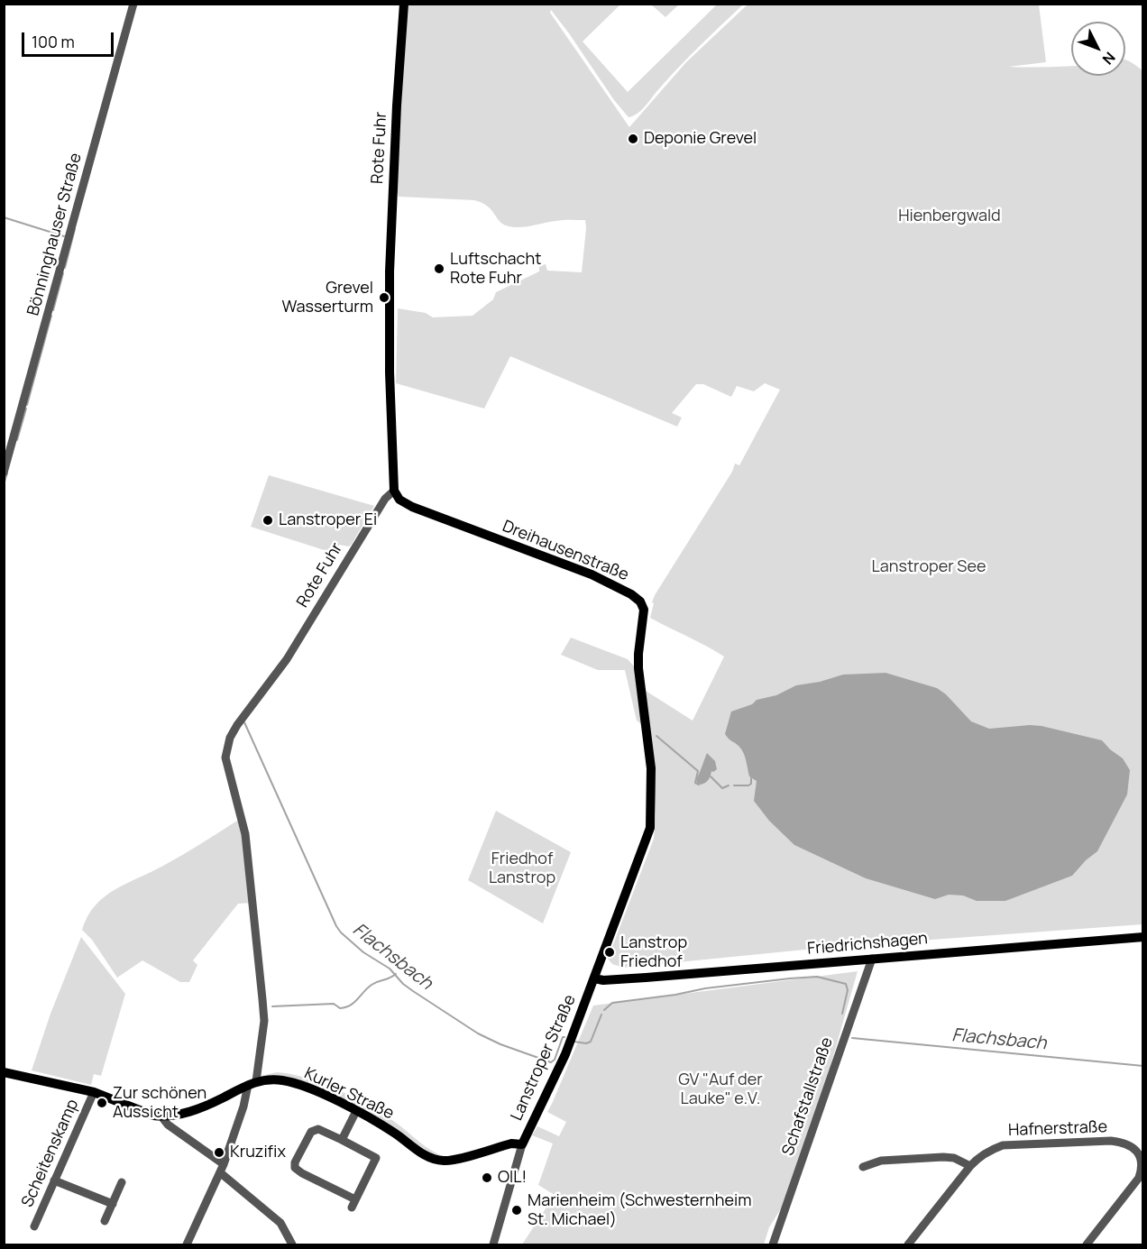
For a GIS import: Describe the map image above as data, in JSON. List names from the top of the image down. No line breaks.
{"streets":{"main road":["Rote Fuhr","Dreihausenstraße","Friedrichshagen","Lanstroper Straße","Kurler Straße"],"street":["Bönninghauser Straße","Schafstallstraße","Hafnerstraße","Scheitenskamp"]},"crossings":[["Rote Fuhr","Dreihausenstraße"],["Rote Fuhr","Kurler Straße"],["Dreihausenstraße","Lanstroper Straße"],["Friedrichshagen","Lanstroper Straße"],["Friedrichshagen","Schafstallstraße"],["Lanstroper Straße","Kurler Straße"],["Kurler Straße","Scheitenskamp"]],"water":["Flachsbach"],"parks":["Hienbergwald","Lanstroper See","Friedhof Lanstrop","GV \"Auf der Lauke\" e.V."],"places":["Deponie Grevel","Luftschacht Rote Fuhr","Grevel Wasserturm","Lanstroper Ei","Lanstrop Friedhof","Zur schönen Aussicht","Kruzifix","OIL!","Marienheim (Schwesternheim St. Michael)"],"scale_bar":"100 m","north":"bottom right"}
